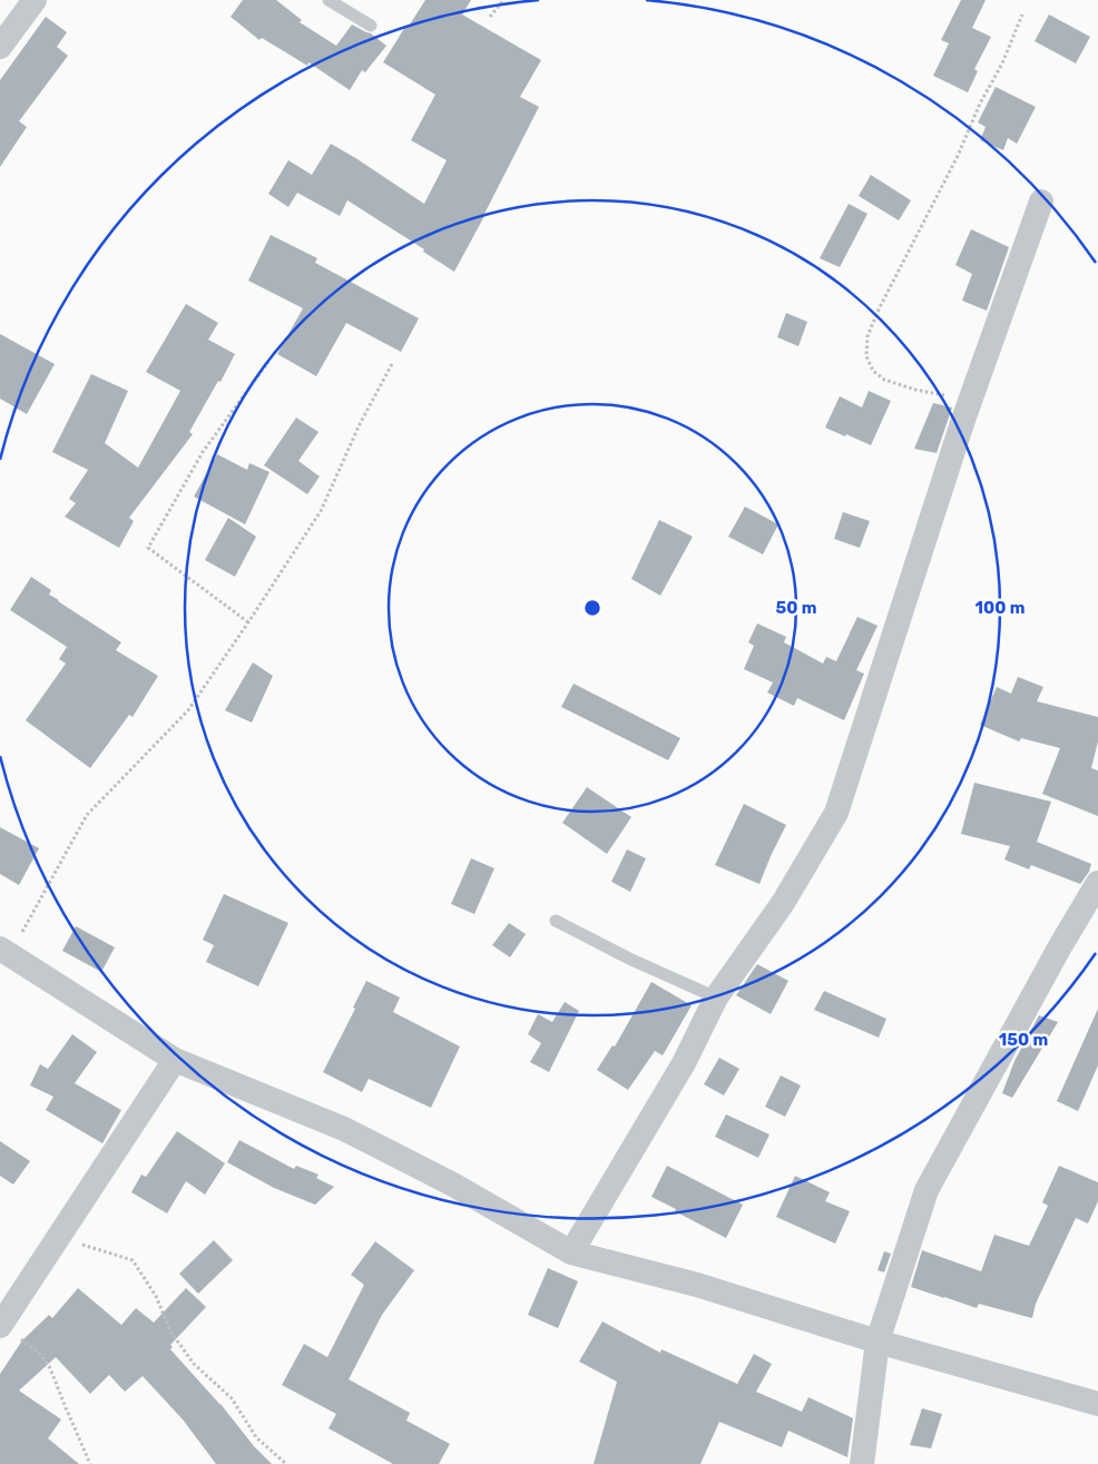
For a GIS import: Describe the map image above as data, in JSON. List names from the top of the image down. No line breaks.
{"rings":["50 m","100 m","150 m"]}
